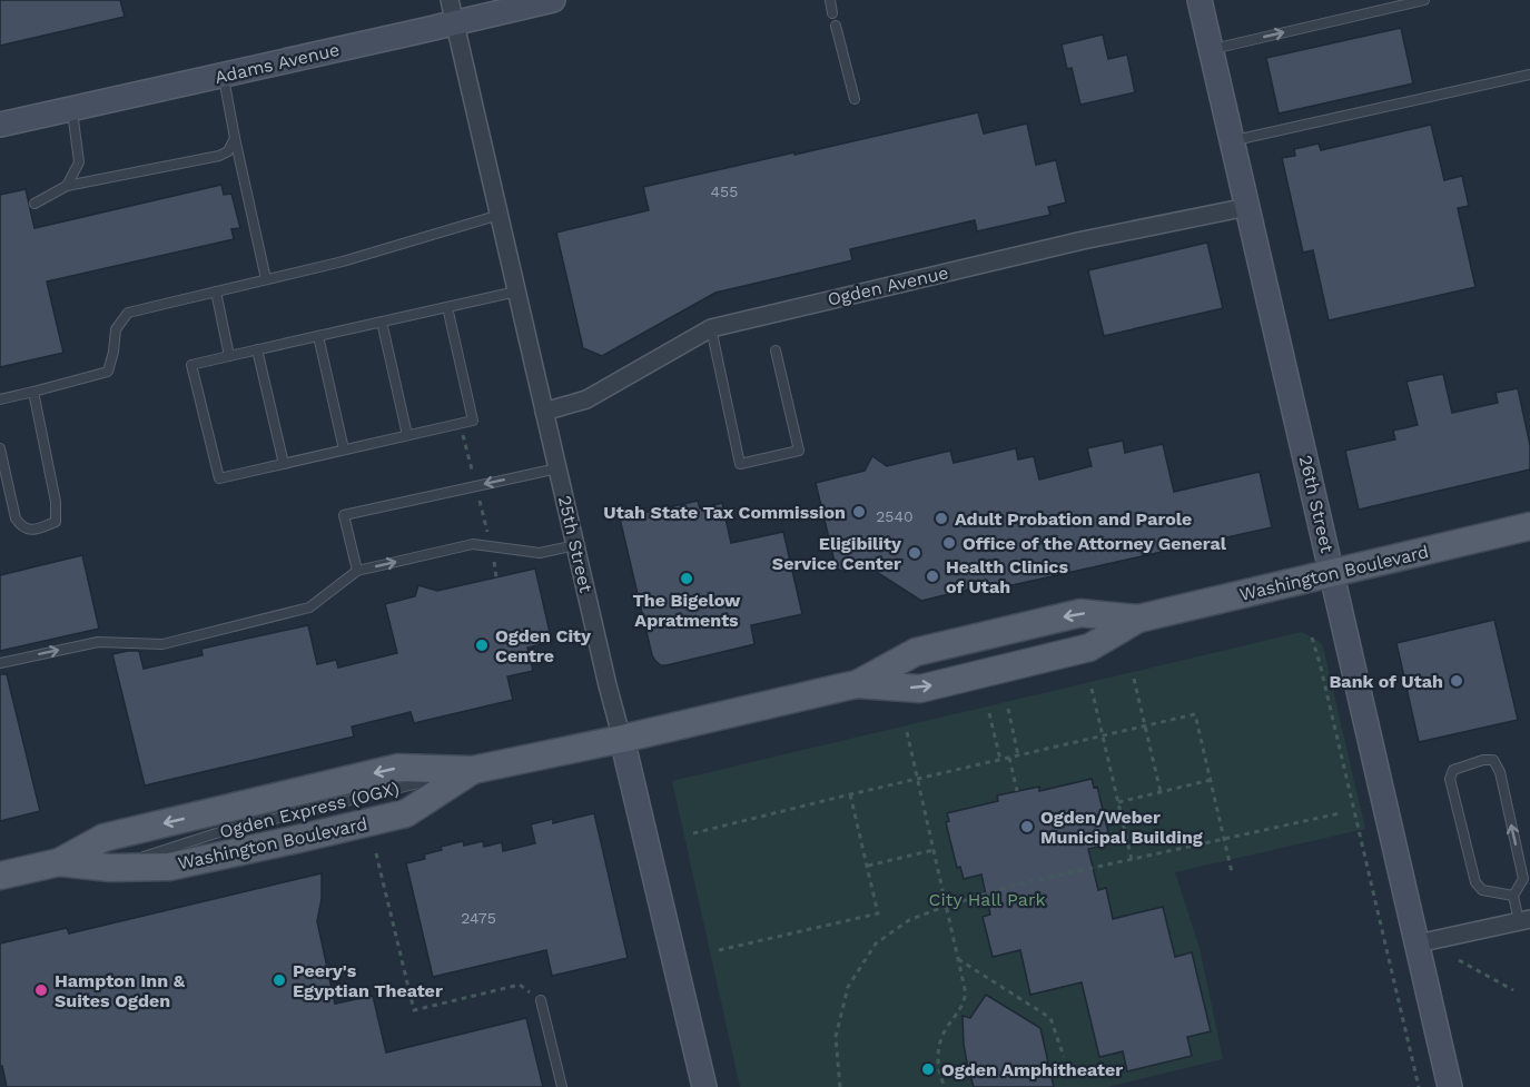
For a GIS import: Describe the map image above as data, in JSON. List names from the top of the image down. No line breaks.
{"streets":{"main road":["Washington Boulevard"],"street":["Adams Avenue","Ogden Avenue","26th Street","25th Street"]},"crossings":[["Adams Avenue","25th Street"],["Ogden Avenue","26th Street"],["Ogden Avenue","25th Street"],["26th Street","Washington Boulevard"],["25th Street","Washington Boulevard"]],"parks":["City Hall Park"],"places":["Utah State Tax Commission","Adult Probation and Parole","Office of the Attorney General","Eligibility Service Center","Health Clinics of Utah","The Bigelow Apratments","Ogden City Centre","Bank of Utah","Ogden/Weber Municipal Building","Peery's Egyptian Theater","Hampton Inn & Suites Ogden","Ogden Amphitheater"],"house_numbers":["455","2540","2475"]}
